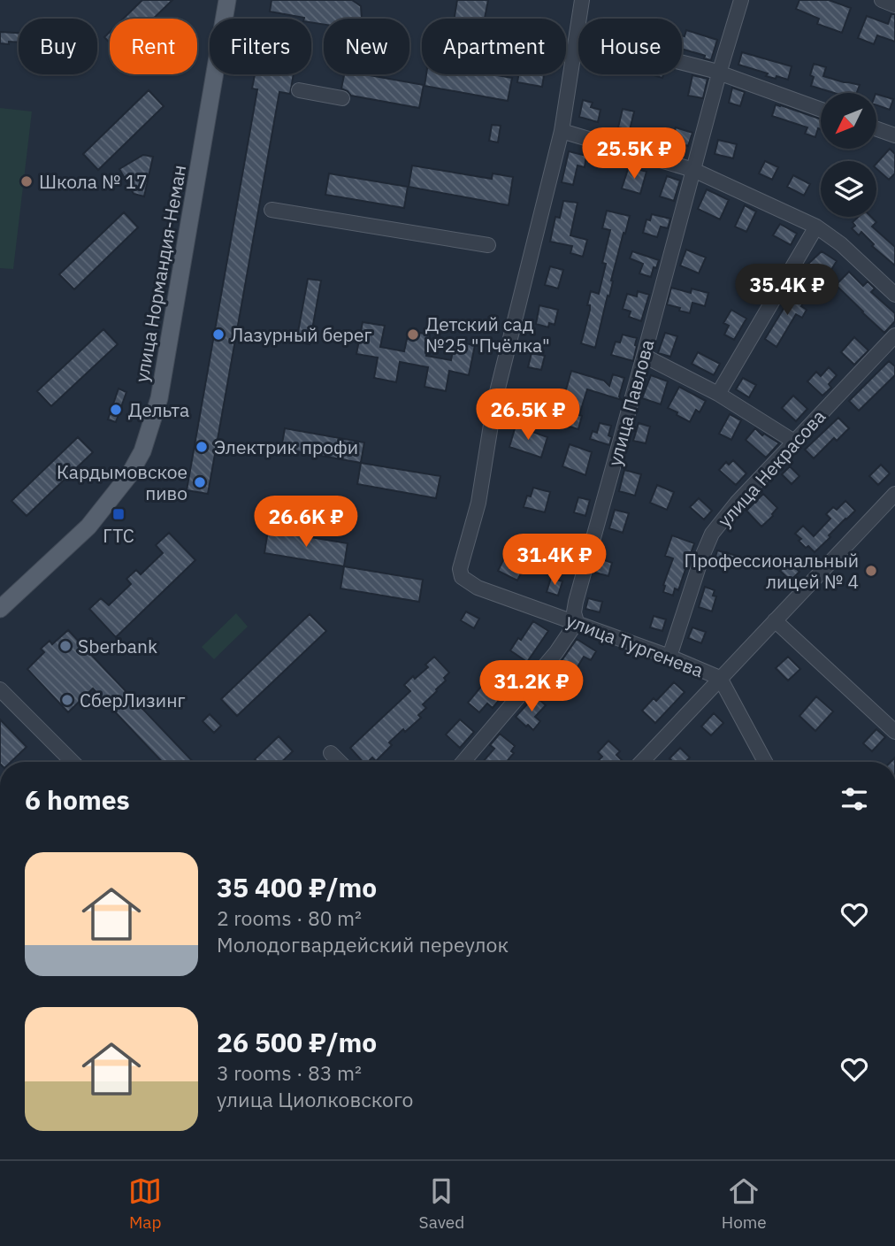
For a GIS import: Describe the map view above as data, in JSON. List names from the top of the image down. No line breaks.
{"streets":{"main road":["улица Нормандия-Неман"],"street":["улица Павлова","улица Некрасова","улица Тургенева"]},"crossings":[["улица Павлова","улица Тургенева"],["улица Некрасова","улица Тургенева"]],"places":{"other":["Школа № 17","Лазурный берег","Детский сад №25 \"Пчёлка\"","Дельта","Электрик профи","Кардымовское пиво","Профессиональный лицей № 4","Sberbank","СберЛизинг"],"transit":["ГТС"]},"north":"bottom left","page":{"chip":["Buy","Rent","Filters","New","Apartment","House"],"price":["25.5K ₽","35.4K ₽","26.5K ₽","26.6K ₽","31.4K ₽","31.2K ₽"],"heading":"6 homes","list":[{"name":"35 400 ₽/mo","note":"2 rooms · 80 m² · Молодогвардейский переулок"},{"name":"26 500 ₽/mo","note":"3 rooms · 83 m² · улица Циолковского"}],"tabs":["Map","Saved","Home"]}}
